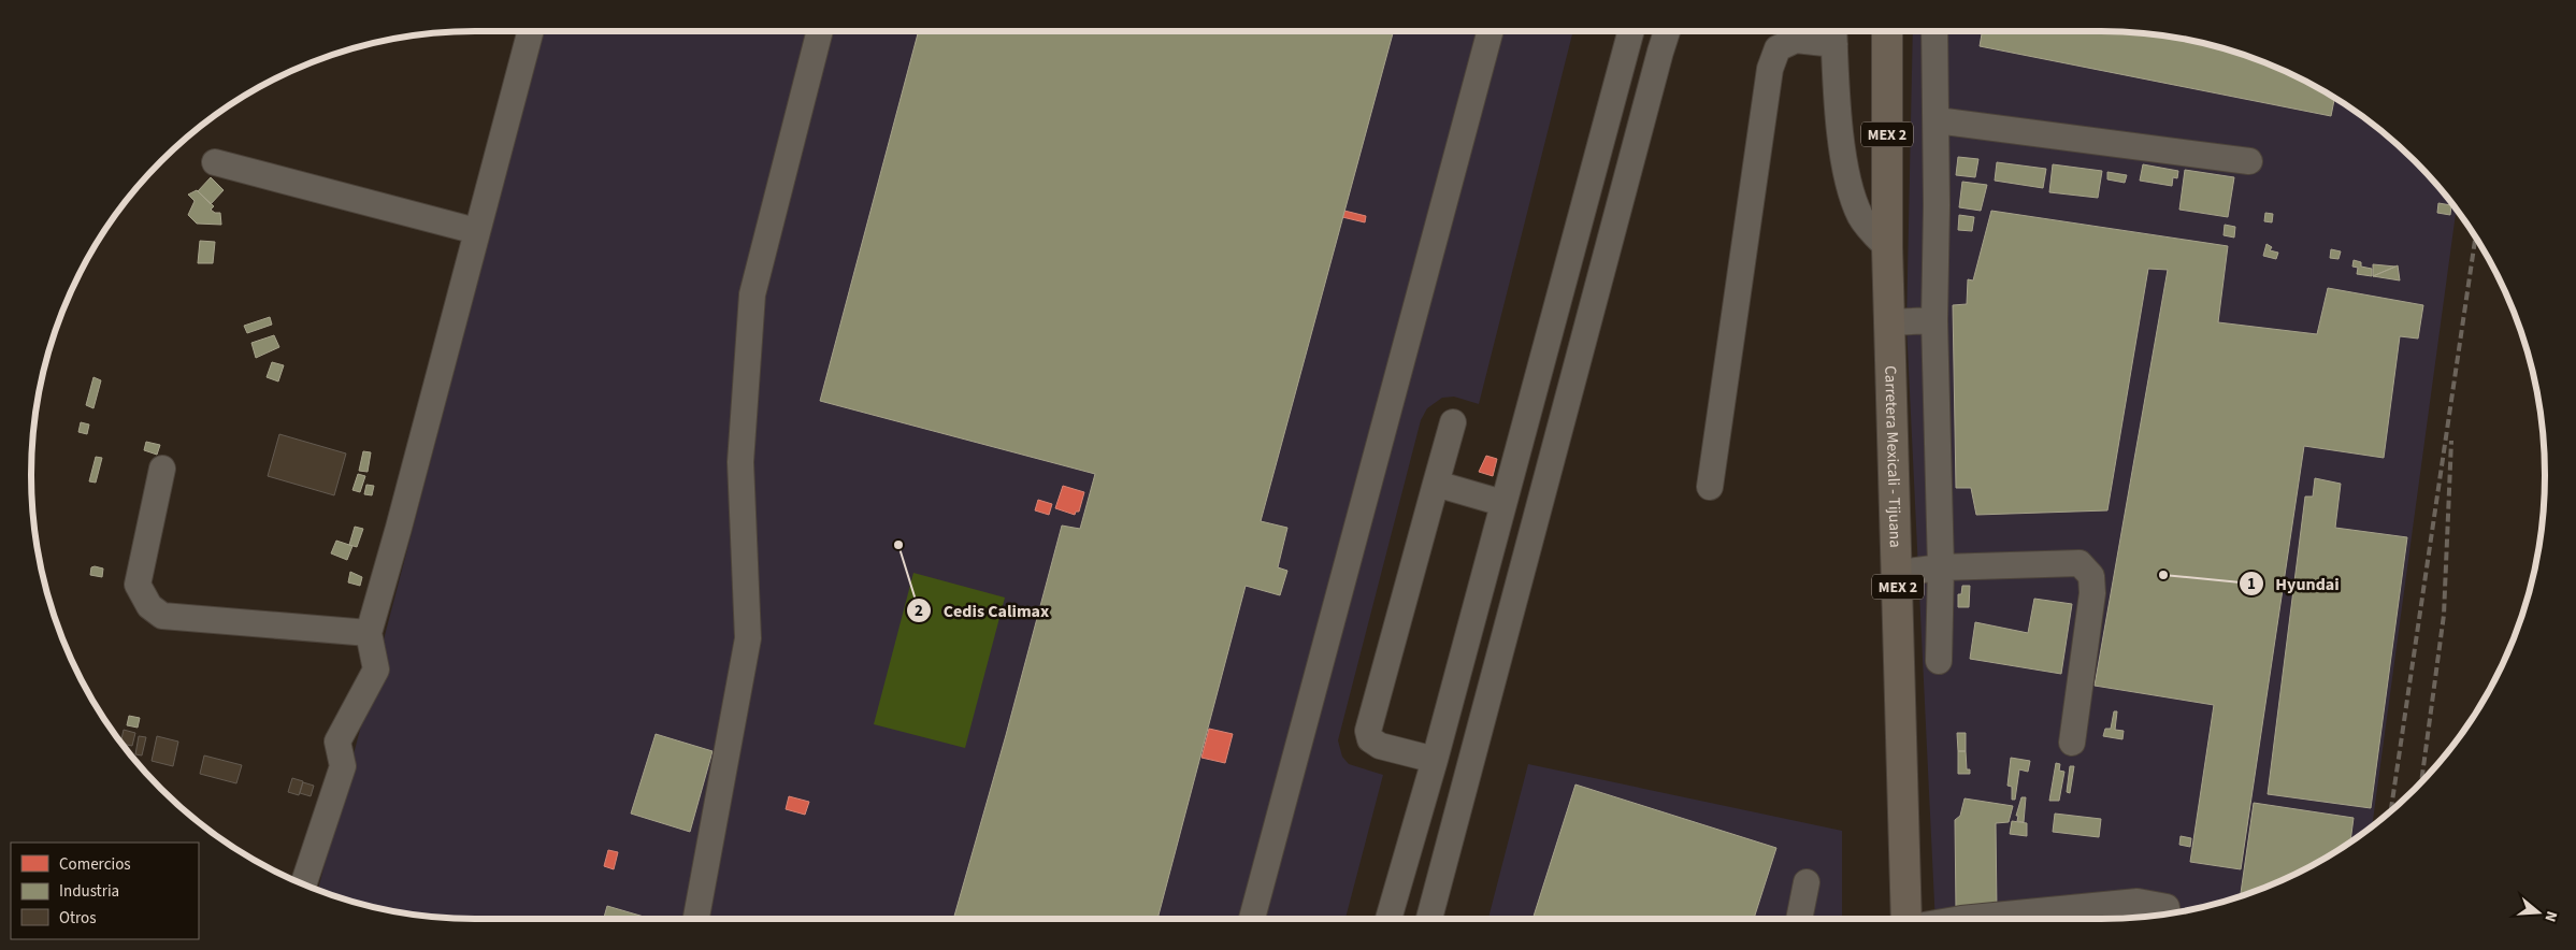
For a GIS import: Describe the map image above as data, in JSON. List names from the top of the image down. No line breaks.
{"streets":{"main road":["MEX 2","Carretera Mexicali - Tijuana"]},"places":["Cedis Calimax","Hyundai"],"legend":["Comercios","Industria","Otros"],"north":"right"}
